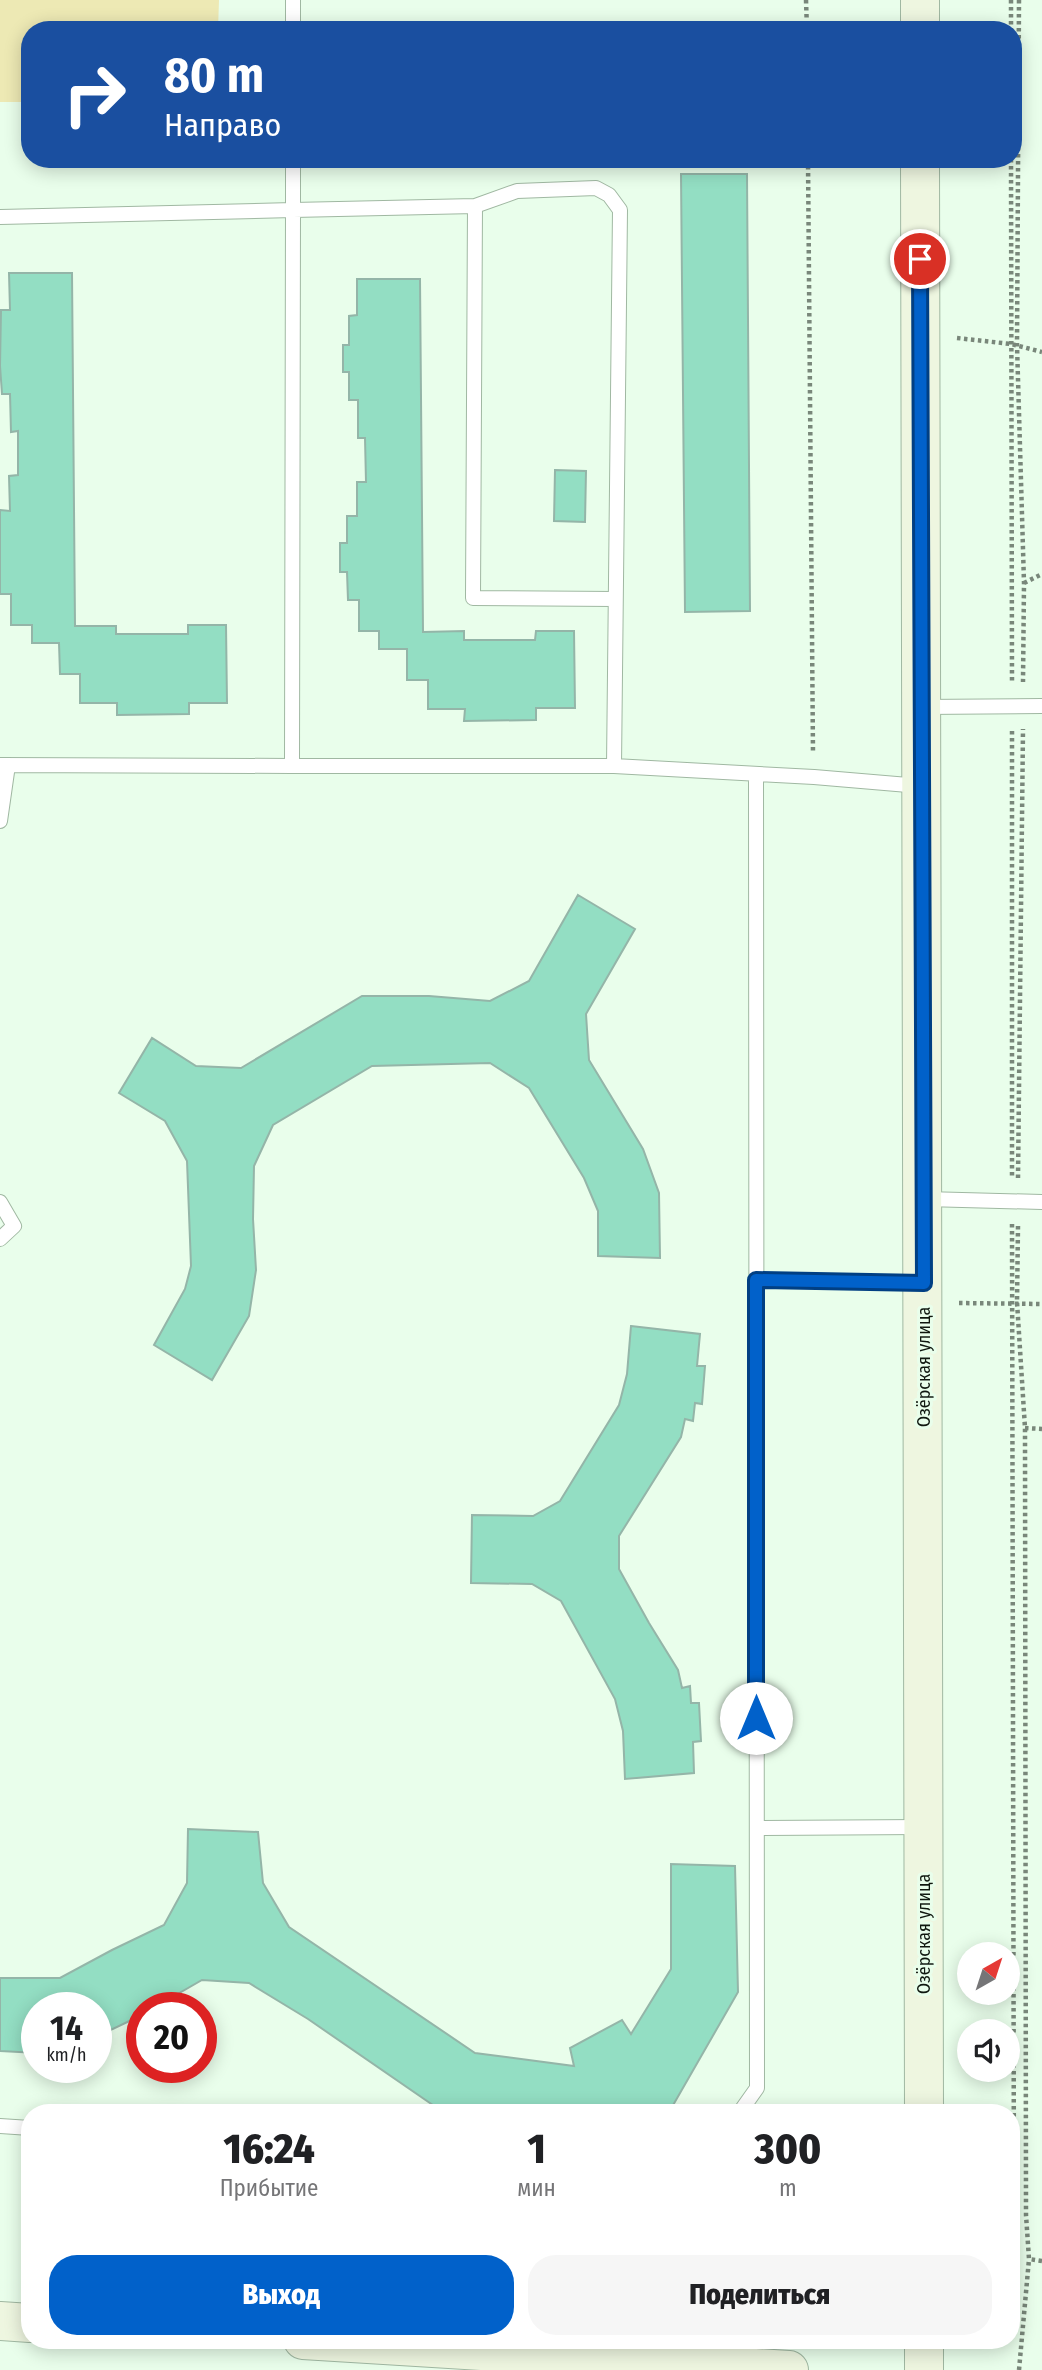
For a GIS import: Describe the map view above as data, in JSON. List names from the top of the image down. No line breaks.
{"streets":{"main road":["Озёрская улица"]},"north":"top right","page":{"turn":["80 m","Направо"],"speed":"14 km/h","limit":"20","eta":["16:24","Прибытие","1","мин","300","m"],"buttons":["Выход","Поделиться"]}}
